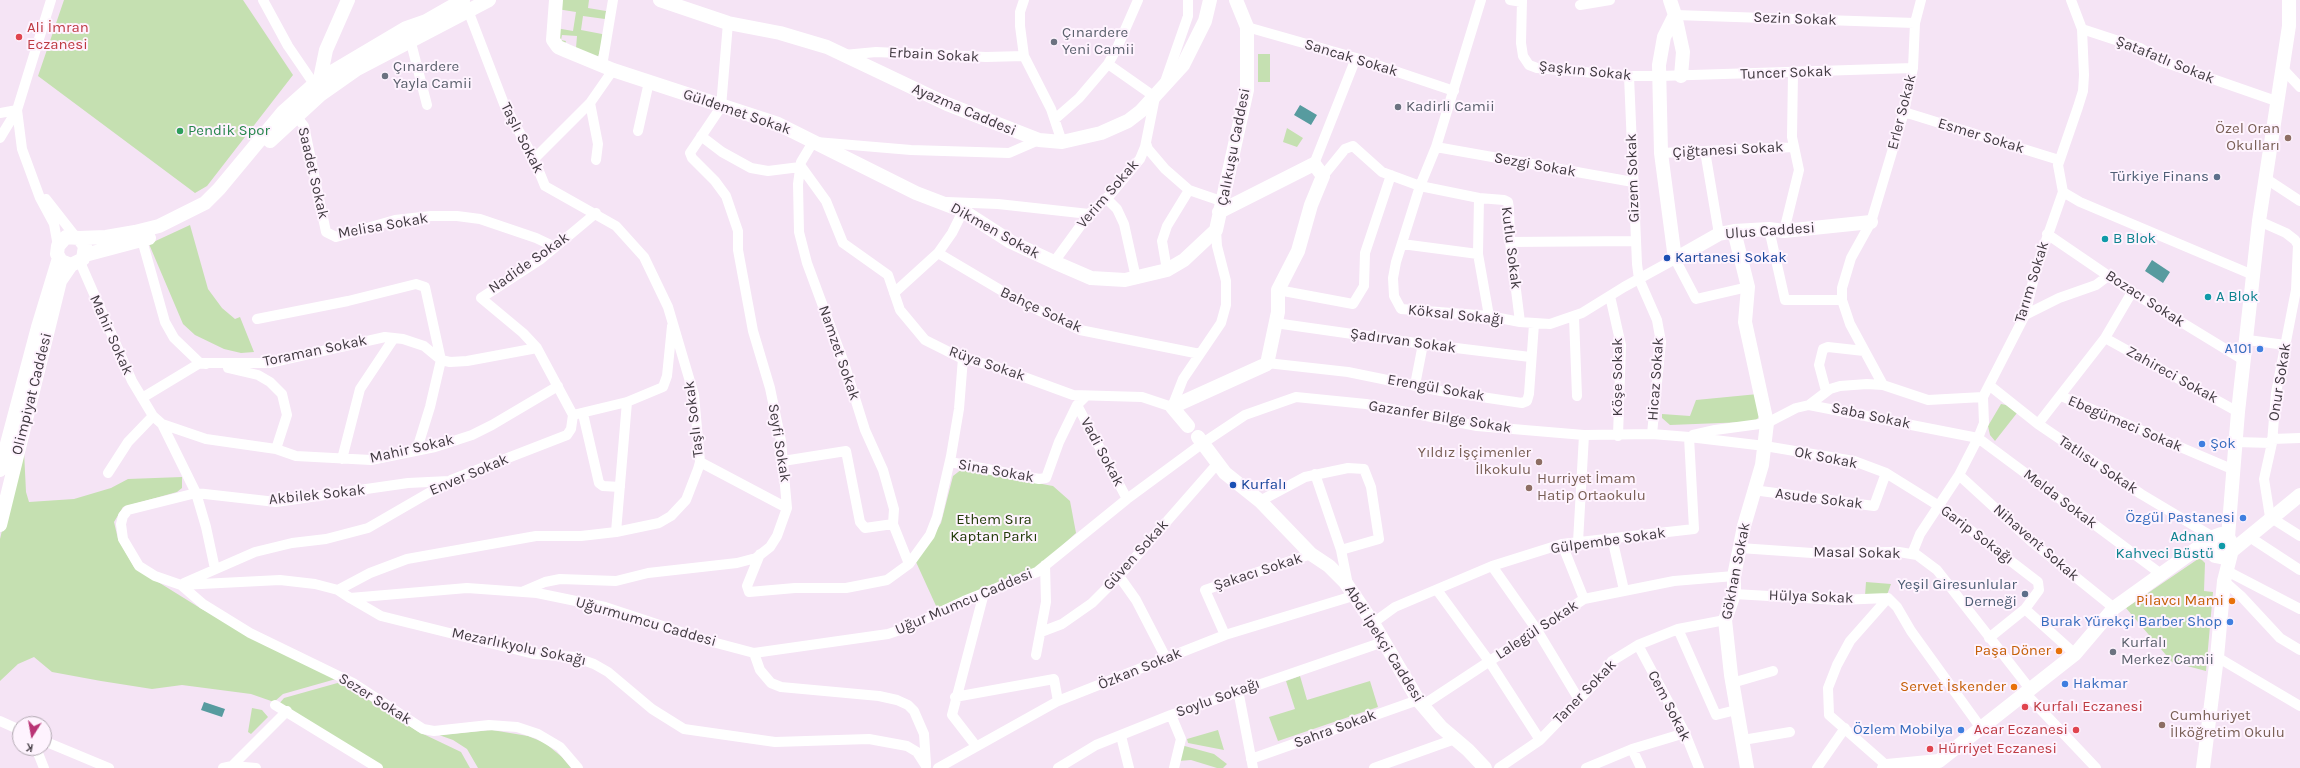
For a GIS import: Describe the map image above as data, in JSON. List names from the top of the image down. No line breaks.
{"streets":{"street":["Sezin Sokak","Erbain Sokak","Sancak Sokak","Şatafatlı Sokak","Şaşkın Sokak","Tuncer Sokak","Ayazma Caddesi","Güldemet Sokak","Erler Sokak","Esmer Sokak","Taşlı Sokak","Çalıkuşu Caddesi","Çiğtanesi Sokak","Sezgi Sokak","Saadet Sokak","Gizem Sokak","Verim Sokak","Melisa Sokak","Dikmen Sokak","Ulus Caddesi","Kutlu Sokak","Nadide Sokak","Tarım Sokak","Bozacı Sokak","Bahçe Sokak","Köksal Sokağı","Mahir Sokak","Şadırvan Sokak","Toraman Sokak","Namzet Sokak","Rüya Sokak","Zahireci Sokak","Köşe Sokak","Hicaz Sokak","Onur Sokak","Erengül Sokak","Olimpiyat Caddesi","Saba Sokak","Gazanfer Bilge Sokak","Ebegümeci Sokak","Seyfi Sokak","Vadi Sokak","Ok Sokak","Tatlısu Sokak","Sina Sokak","Enver Sokak","Akbilek Sokak","Asude Sokak","Melda Sokak","Garip Sokağı","Gülpembe Sokak","Nihavent Sokak","Masal Sokak","Güven Sokak","Gökhan Sokak","Şakacı Sokak","Hülya Sokak","Uğur Mumcu Caddesi","Uğurmumcu Caddesi","Lalegül Sokak","Abdi İpekçi Caddesi","Mezarlıkyolu Sokağı","Özkan Sokak","Taner Sokak","Soylu Sokağı","Sezer Sokak","Cem Sokak","Sahra Sokak"]},"crossings":[["Sezin Sokak","Erler Sokak"],["Erbain Sokak","Ayazma Caddesi"],["Sancak Sokak","Çalıkuşu Caddesi"],["Sancak Sokak","Köksal Sokağı"],["Şaşkın Sokak","Tuncer Sokak"],["Şaşkın Sokak","Gizem Sokak"],["Tuncer Sokak","Erler Sokak"],["Ayazma Caddesi","Güldemet Sokak"],["Ayazma Caddesi","Verim Sokak"],["Güldemet Sokak","Dikmen Sokak"],["Güldemet Sokak","Namzet Sokak"],["Güldemet Sokak","Seyfi Sokak"],["Erler Sokak","Esmer Sokak"],["Erler Sokak","Ulus Caddesi"],["Taşlı Sokak","Nadide Sokak"],["Sezgi Sokak","Gizem Sokak"],["Sezgi Sokak","Köksal Sokağı"],["Saadet Sokak","Melisa Sokak"],["Gizem Sokak","Köksal Sokağı"],["Gizem Sokak","Hicaz Sokak"],["Verim Sokak","Dikmen Sokak"],["Melisa Sokak","Nadide Sokak"],["Dikmen Sokak","Namzet Sokak"],["Ulus Caddesi","Köksal Sokağı"],["Ulus Caddesi","Gökhan Sokak"],["Kutlu Sokak","Köksal Sokağı"],["Tarım Sokak","Bozacı Sokak"],["Tarım Sokak","Saba Sokak"],["Tarım Sokak","Tatlısu Sokak"],["Tarım Sokak","Melda Sokak"],["Tarım Sokak","Garip Sokağı"],["Tarım Sokak","Nihavent Sokak"],["Tarım Sokak","Masal Sokak"],["Köksal Sokağı","Köşe Sokak"],["Köksal Sokağı","Hicaz Sokak"],["Köksal Sokağı","Erengül Sokak"],["Mahir Sokak","Olimpiyat Caddesi"],["Mahir Sokak","Enver Sokak"],["Mahir Sokak","Akbilek Sokak"],["Mahir Sokak","Sezer Sokak"],["Şadırvan Sokak","Erengül Sokak"],["Namzet Sokak","Rüya Sokak"],["Rüya Sokak","Sina Sokak"],["Rüya Sokak","Abdi İpekçi Caddesi"],["Köşe Sokak","Gazanfer Bilge Sokak"],["Hicaz Sokak","Gazanfer Bilge Sokak"],["Saba Sokak","Gazanfer Bilge Sokak"],["Saba Sokak","Ok Sokak"],["Saba Sokak","Melda Sokak"],["Saba Sokak","Gülpembe Sokak"],["Saba Sokak","Gökhan Sokak"],["Gazanfer Bilge Sokak","Ok Sokak"],["Gazanfer Bilge Sokak","Gülpembe Sokak"],["Gazanfer Bilge Sokak","Uğur Mumcu Caddesi"],["Gazanfer Bilge Sokak","Abdi İpekçi Caddesi"],["Seyfi Sokak","Uğurmumcu Caddesi"],["Vadi Sokak","Sina Sokak"],["Vadi Sokak","Uğur Mumcu Caddesi"],["Ok Sokak","Asude Sokak"],["Ok Sokak","Garip Sokağı"],["Ok Sokak","Gülpembe Sokak"],["Ok Sokak","Gökhan Sokak"],["Enver Sokak","Akbilek Sokak"],["Enver Sokak","Sezer Sokak"],["Akbilek Sokak","Sezer Sokak"],["Asude Sokak","Garip Sokağı"],["Asude Sokak","Gökhan Sokak"],["Garip Sokağı","Masal Sokak"],["Gülpembe Sokak","Abdi İpekçi Caddesi"],["Masal Sokak","Gökhan Sokak"],["Güven Sokak","Abdi İpekçi Caddesi"],["Gökhan Sokak","Hülya Sokak"],["Gökhan Sokak","Lalegül Sokak"],["Gökhan Sokak","Taner Sokak"],["Şakacı Sokak","Abdi İpekçi Caddesi"],["Şakacı Sokak","Özkan Sokak"],["Uğur Mumcu Caddesi","Uğurmumcu Caddesi"],["Uğur Mumcu Caddesi","Abdi İpekçi Caddesi"],["Uğurmumcu Caddesi","Mezarlıkyolu Sokağı"],["Lalegül Sokak","Abdi İpekçi Caddesi"],["Lalegül Sokak","Sahra Sokak"],["Abdi İpekçi Caddesi","Özkan Sokak"],["Abdi İpekçi Caddesi","Soylu Sokağı"],["Abdi İpekçi Caddesi","Sahra Sokak"],["Taner Sokak","Cem Sokak"]],"parks":["Ethem Sıra Kaptan Parkı"],"places":["Ali İmran Eczanesi","Çınardere Yeni Camii","Çınardere Yayla Camii","Kadirli Camii","Pendik Spor","Özel Oran Okulları","Türkiye Finans","B Blok","Kartanesi̇ Sokak","A Blok","A101","Şok","Yıldız İşçimenler İlkokulu","Kurfalı","Hurriyet İmam Hatip Ortaokulu","Özgül Pastanesi","Adnan Kahveci Büstü","Yeşil Giresunlular Derneği","Pilavcı Mami","Burak Yürekçi Barber Shop","Paşa Döner","Kurfalı Merkez Camii","Hakmar","Servet İskender","Kurfalı Eczanesi","Cumhuriyet İlköğretim Okulu","Özlem Mobilya","Acar Eczanesi","Hürriyet Eczanesi"],"north":"bottom"}
